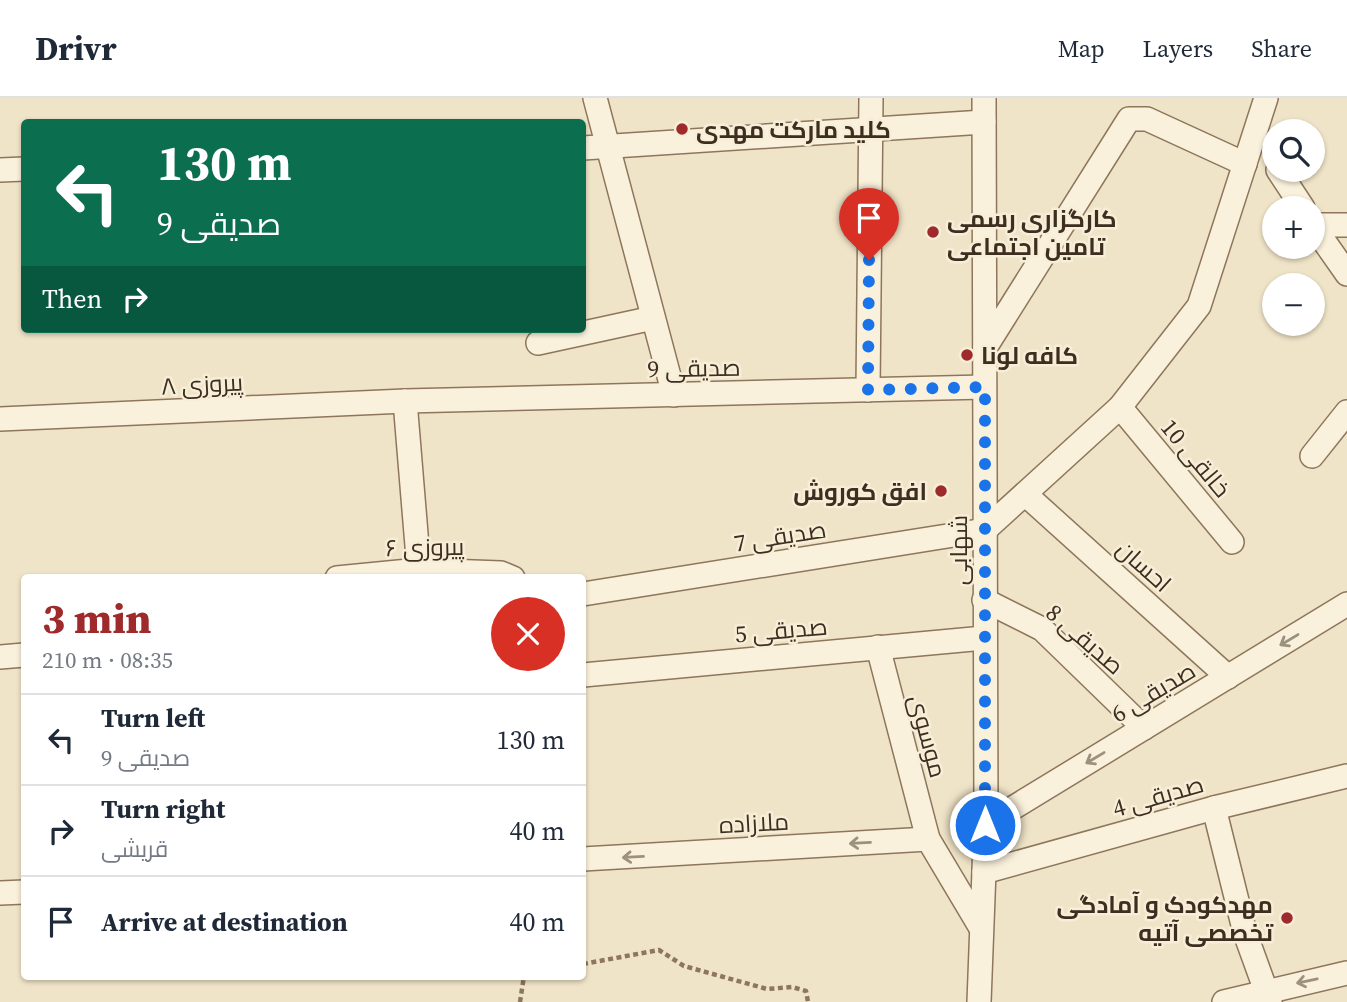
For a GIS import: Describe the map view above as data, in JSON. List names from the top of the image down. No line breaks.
{"streets":{"street":["صدیقی 9","پیروزی ٨","خالقی 10","صدیقی 7","پیروزی ۶","شهابی","احسان","صدیقی 5","صدیقی 8","صدیقی 6","موسوی","صدیقی 4","ملازاده"]},"crossings":[["صدیقی 9","پیروزی ٨"],["صدیقی 9","شهابی"],["صدیقی 7","شهابی"],["شهابی","صدیقی 5"],["شهابی","صدیقی 8"],["شهابی","صدیقی 6"],["شهابی","موسوی"],["شهابی","صدیقی 4"],["احسان","صدیقی 6"],["صدیقی 5","موسوی"],["صدیقی 8","صدیقی 6"],["موسوی","ملازاده"]],"one_way":["صدیقی 6","ملازاده"],"places":["کلید مارکت مهدی","کارگزاری رسمی تامین اجتماعی","کافه لونا","افق کوروش","مهدکودک و آمادگی تخصصی آتیه"],"page":{"header":"Drivr","nav":["Map","Layers","Share"],"map_buttons":["+","−"],"turn":["130 m","صدیقی 9"],"then":"Then","heading":["3 min","210 m · 08:35"],"list":[{"name":"Turn left","note":"صدیقی 9","value":"130 m"},{"name":"Turn right","note":"قریشی","value":"40 m"},{"name":"Arrive at destination","value":"40 m"}]}}
